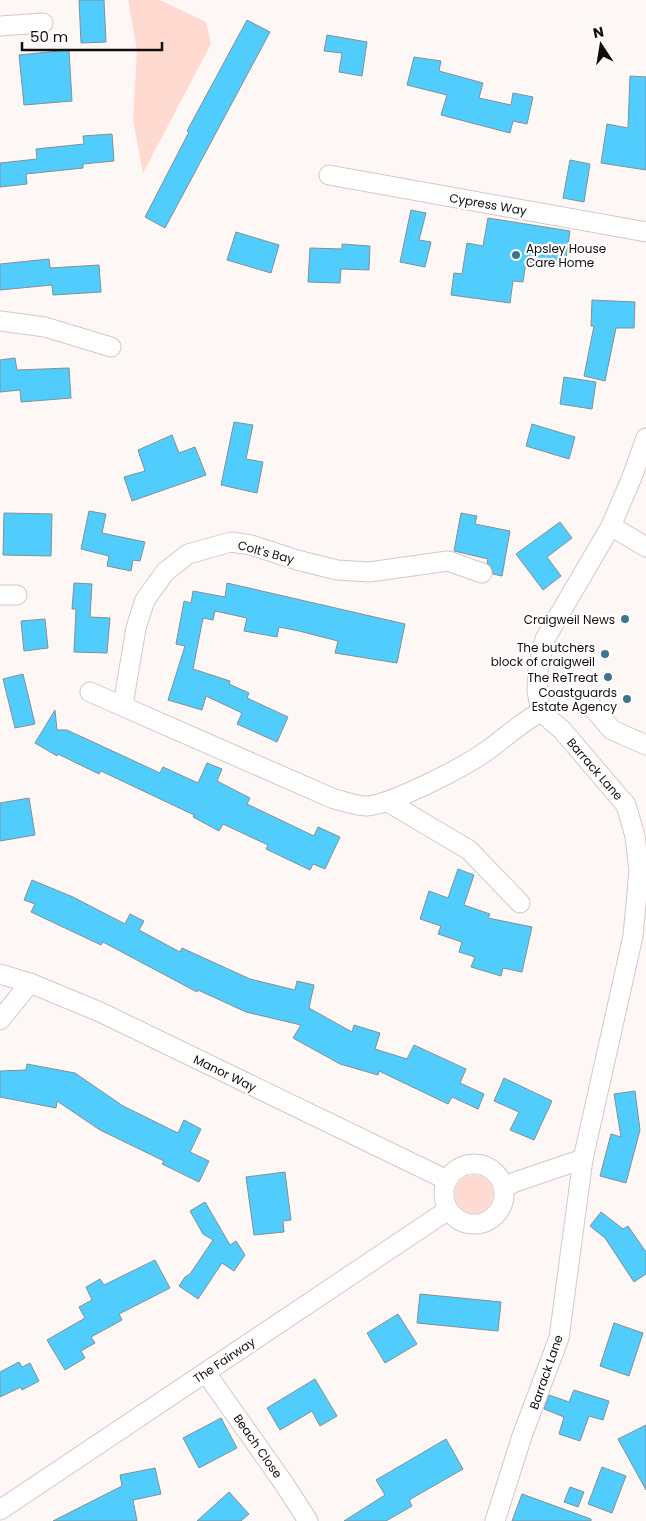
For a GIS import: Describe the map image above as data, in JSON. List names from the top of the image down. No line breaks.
{"streets":{"street":["Cypress Way","Colt's Bay","Barrack Lane","Manor Way","The Fairway","Beach Close"]},"crossings":[["Manor Way","The Fairway"],["The Fairway","Beach Close"]],"places":["Apsley House Care Home","Craigweil News","The butchers block of craigweil","The ReTreat","Coastguards Estate Agency"],"scale_bar":"50 m","north":"top"}
